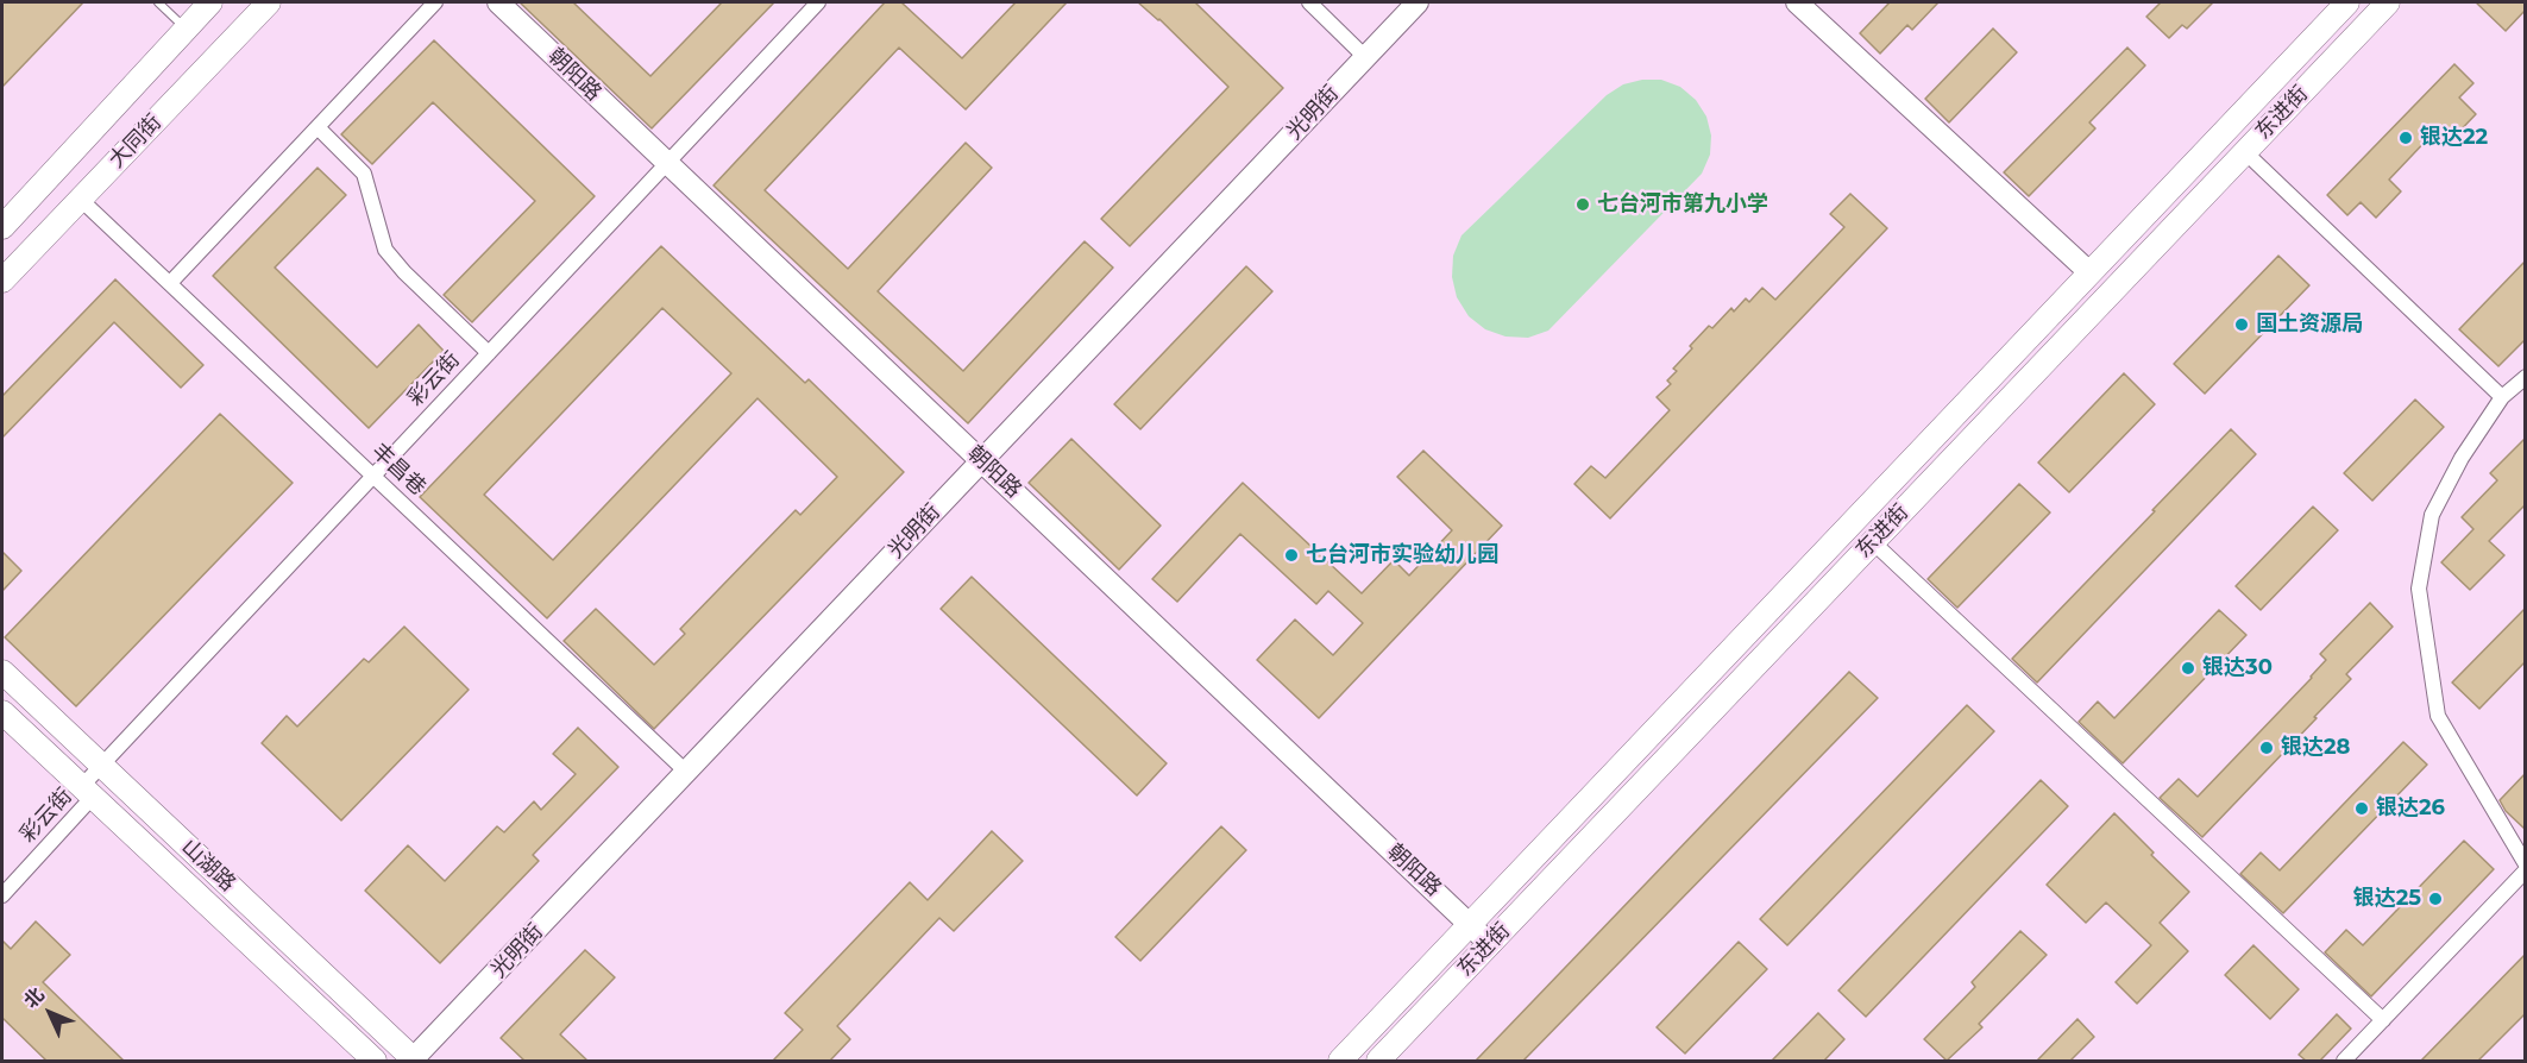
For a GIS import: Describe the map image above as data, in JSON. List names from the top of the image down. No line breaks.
{"streets":{"main road":["东进街","大同街","山湖路"],"street":["朝阳路","光明街","彩云街","丰昌巷"]},"crossings":[["朝阳路","光明街"],["朝阳路","东进街"],["朝阳路","彩云街"],["光明街","丰昌巷"],["光明街","山湖路"],["大同街","丰昌巷"],["彩云街","丰昌巷"],["彩云街","山湖路"]],"places":["银达22","七台河市第九小学","国土资源局","七台河市实验幼儿园","银达30","银达28","银达26","银达25"],"north":"top left"}
